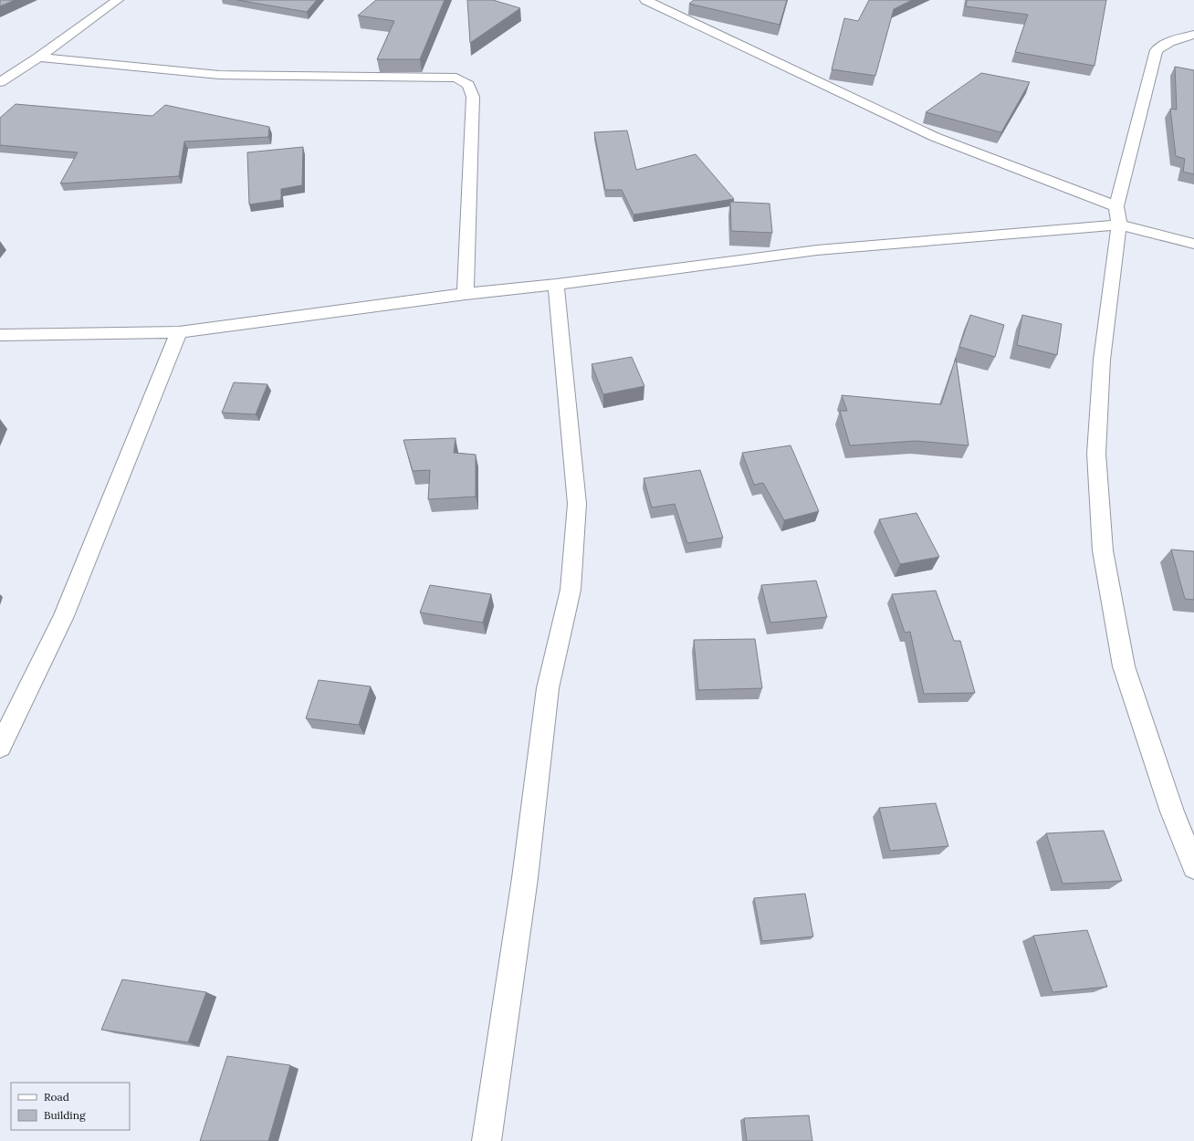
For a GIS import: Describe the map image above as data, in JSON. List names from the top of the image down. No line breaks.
{"legend":["Road","Building"]}
